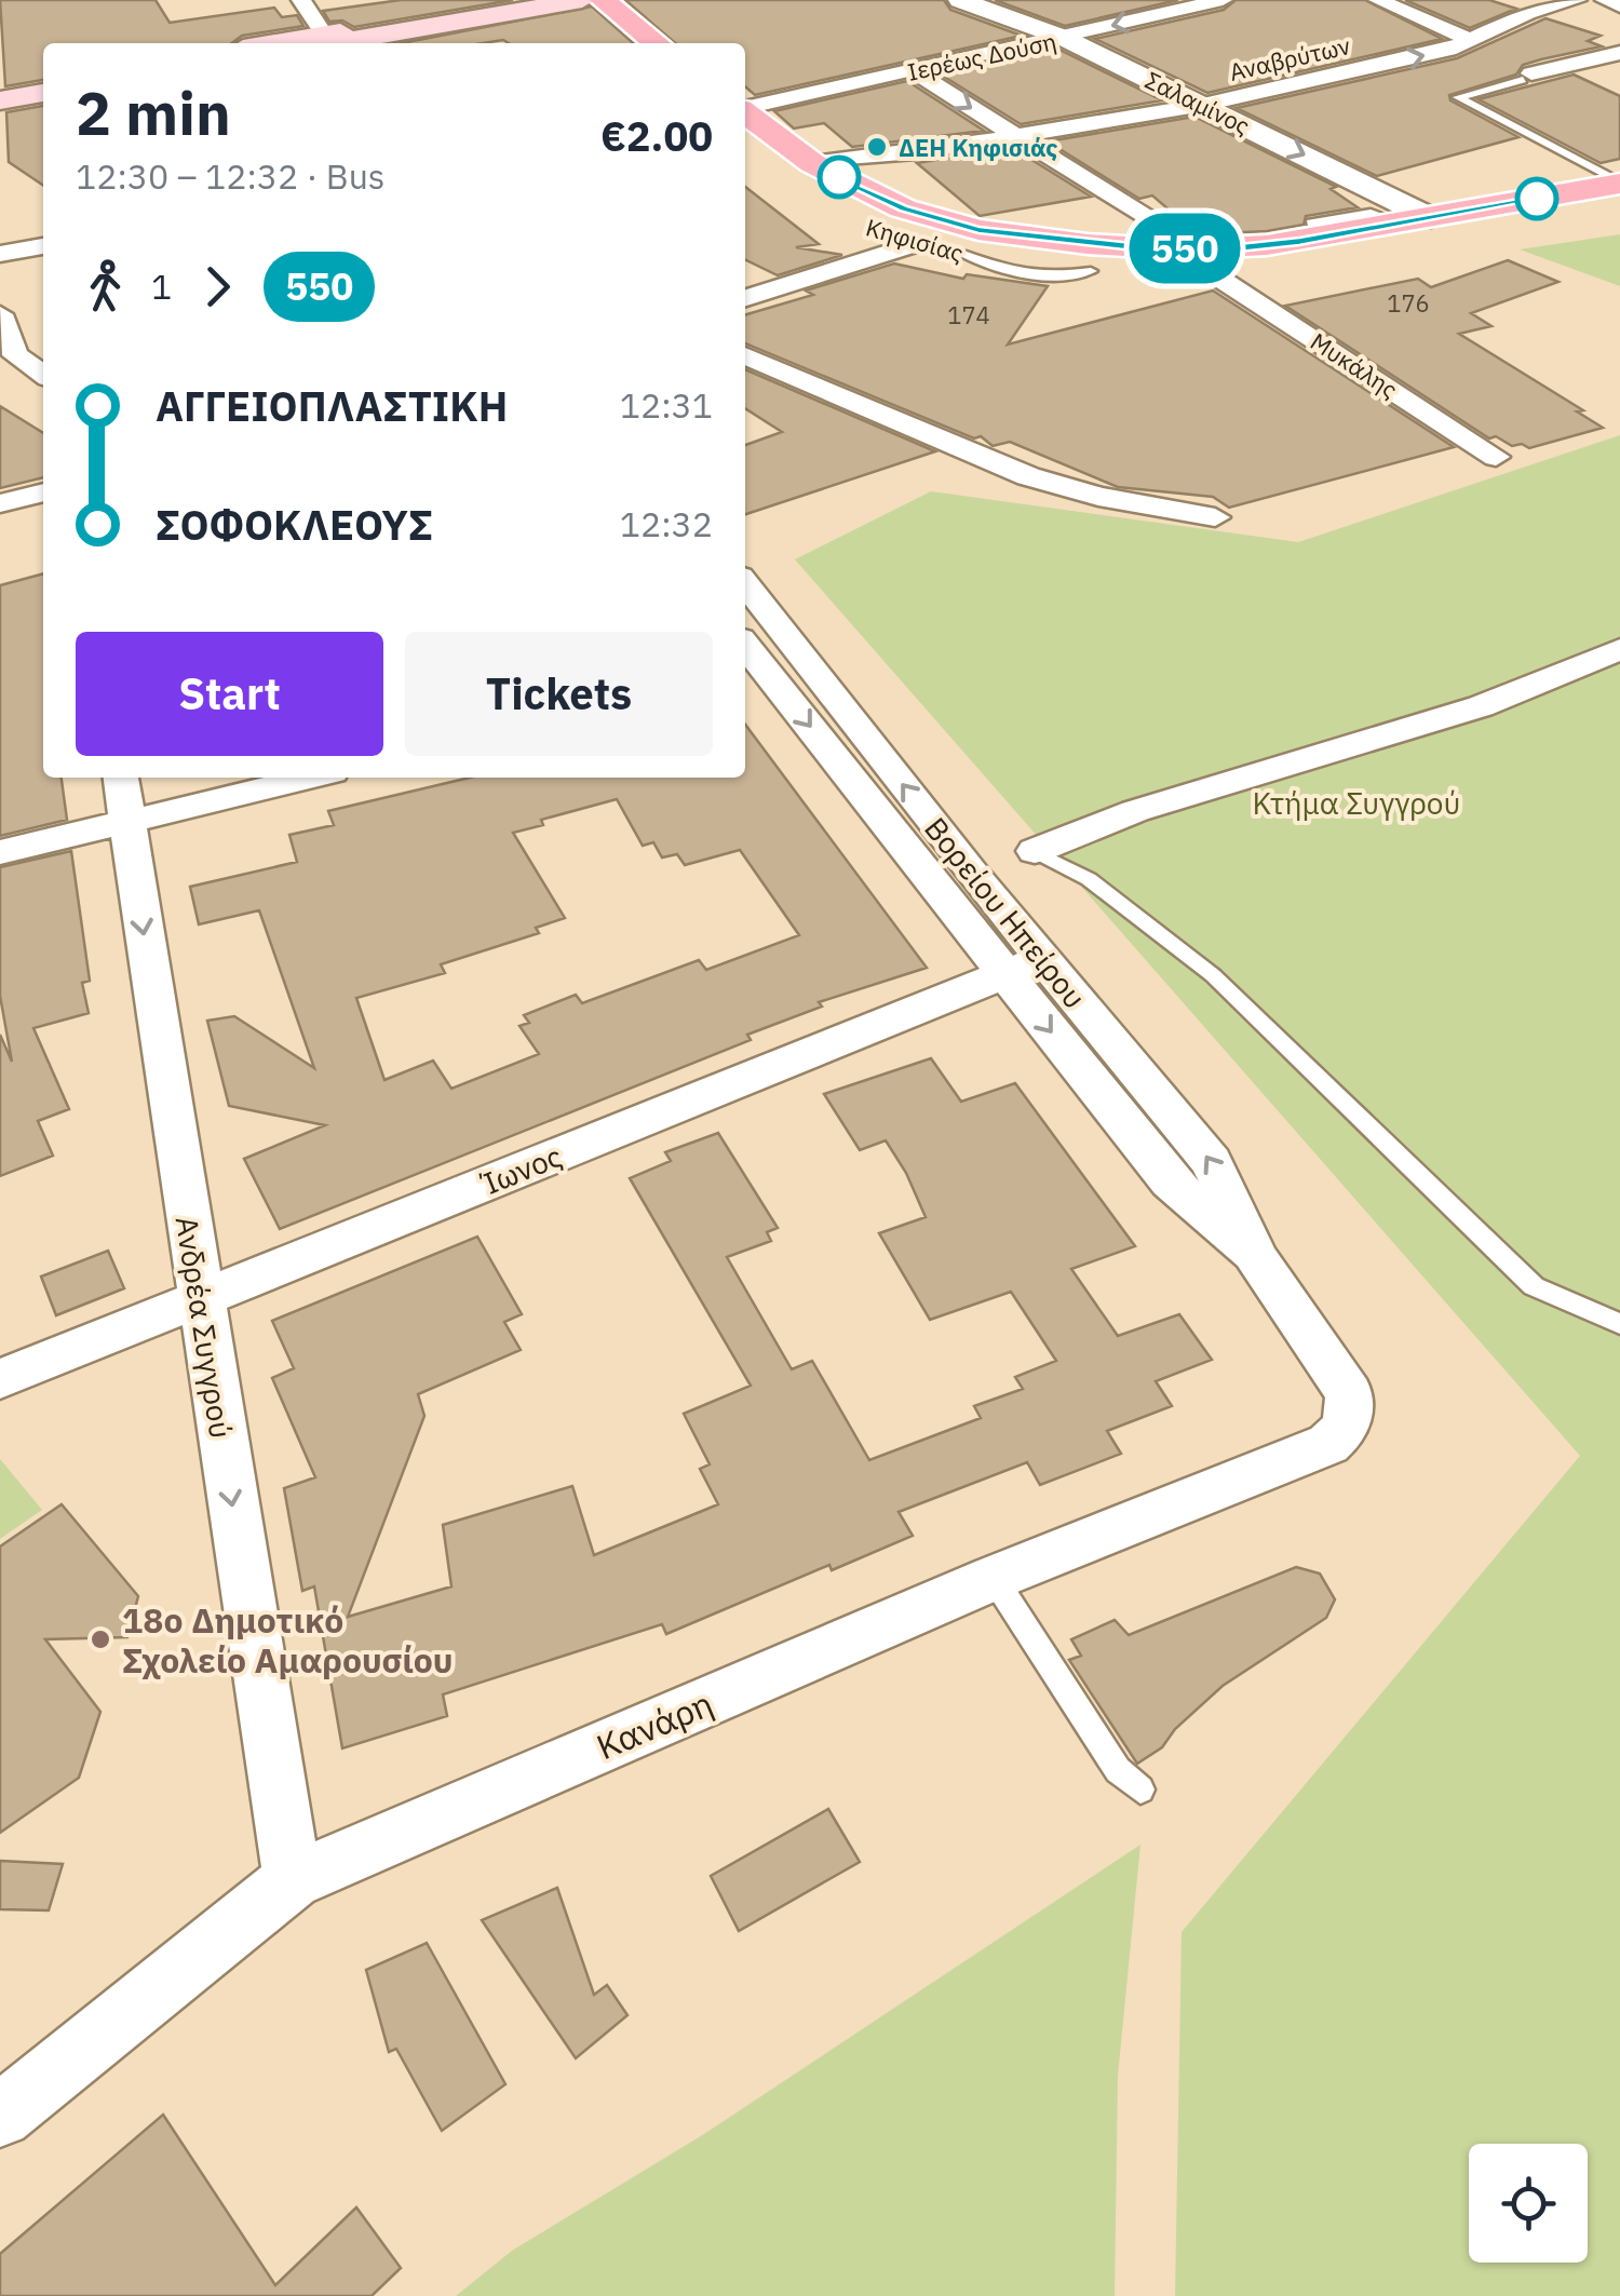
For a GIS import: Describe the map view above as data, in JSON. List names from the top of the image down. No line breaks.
{"streets":{"main road":["Κηφισίας"],"street":["Ιερέως Δούση","Αναβρύτων","Σαλαμίνος","Μυκάλης","Βορείου Ηπείρου","Ίωνος","Ανδρέα Συγγρού","Κανάρη"]},"crossings":[["Ιερέως Δούση","Σαλαμίνος"],["Ιερέως Δούση","Μυκάλης"],["Αναβρύτων","Σαλαμίνος"],["Αναβρύτων","Κηφισίας"],["Αναβρύτων","Μυκάλης"],["Σαλαμίνος","Κηφισίας"],["Κηφισίας","Μυκάλης"],["Βορείου Ηπείρου","Ίωνος"],["Βορείου Ηπείρου","Κανάρη"],["Ίωνος","Ανδρέα Συγγρού"],["Ανδρέα Συγγρού","Κανάρη"]],"one_way":["Αναβρύτων","Ανδρέα Συγγρού"],"parks":["Κτήμα Συγγρού"],"places":["ΔΕΗ Κηφισιάς","18ο Δημοτικό Σχολείο Αμαρουσίου"],"lines":["bus line 550"],"house_numbers":["176","174"],"page":{"on_map":"550","heading":["2 min","12:30 – 12:32 · Bus","€2.00"],"legs":["1","550"],"list":[{"name":"ΑΓΓΕΙΟΠΛΑΣΤΙΚΗ","value":"12:31"},{"name":"ΣΟΦΟΚΛΕΟΥΣ","value":"12:32"}],"buttons":["Start","Tickets"]}}
